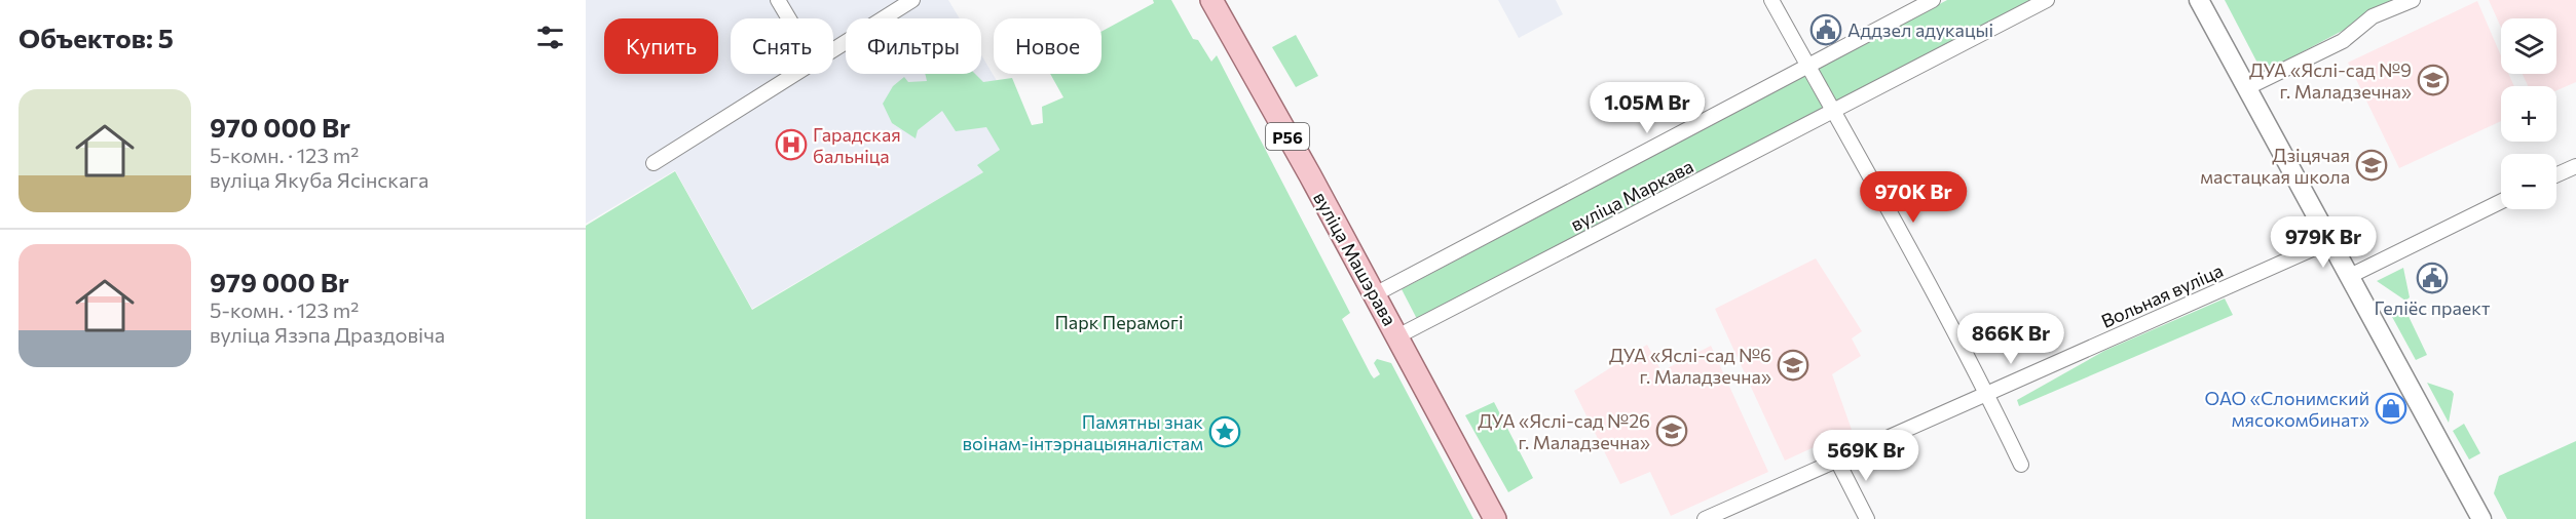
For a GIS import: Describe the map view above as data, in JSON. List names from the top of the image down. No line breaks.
{"streets":{"main road":["Р56","вуліца Машэрава"],"street":["вуліца Маркава","Вольная вуліца"]},"crossings":[["вуліца Маркава","вуліца Машэрава"]],"parks":["Парк Перамогі"],"places":{"public building":["Аддзел адукацыі","Геліёс праект"],"school or university":["ДУА «Яслі-сад №9 г. Маладзечна»","Дзіцячая мастацкая школа","ДУА «Яслі-сад №6 г. Маладзечна»","ДУА «Яслі-сад №26 г. Маладзечна»"],"hospital":["Гарадская бальніца"],"shop":["ОАО «Слонимский мясокомбинат»"],"place":["Памятны знак воінам-інтэрнацыяналістам"]},"page":{"heading":"Объектов: 5","map_buttons":["+","−"],"chip":["Купить","Снять","Фильтры","Новое"],"list":[{"name":"970 000 Br","note":"5-комн. · 123 m² · вуліца Якуба Ясінскага"},{"name":"979 000 Br","note":"5-комн. · 123 m² · вуліца Язэпа Драздовіча"}],"price":["1.05M Br","970K Br","979K Br","866K Br","569K Br"]}}
